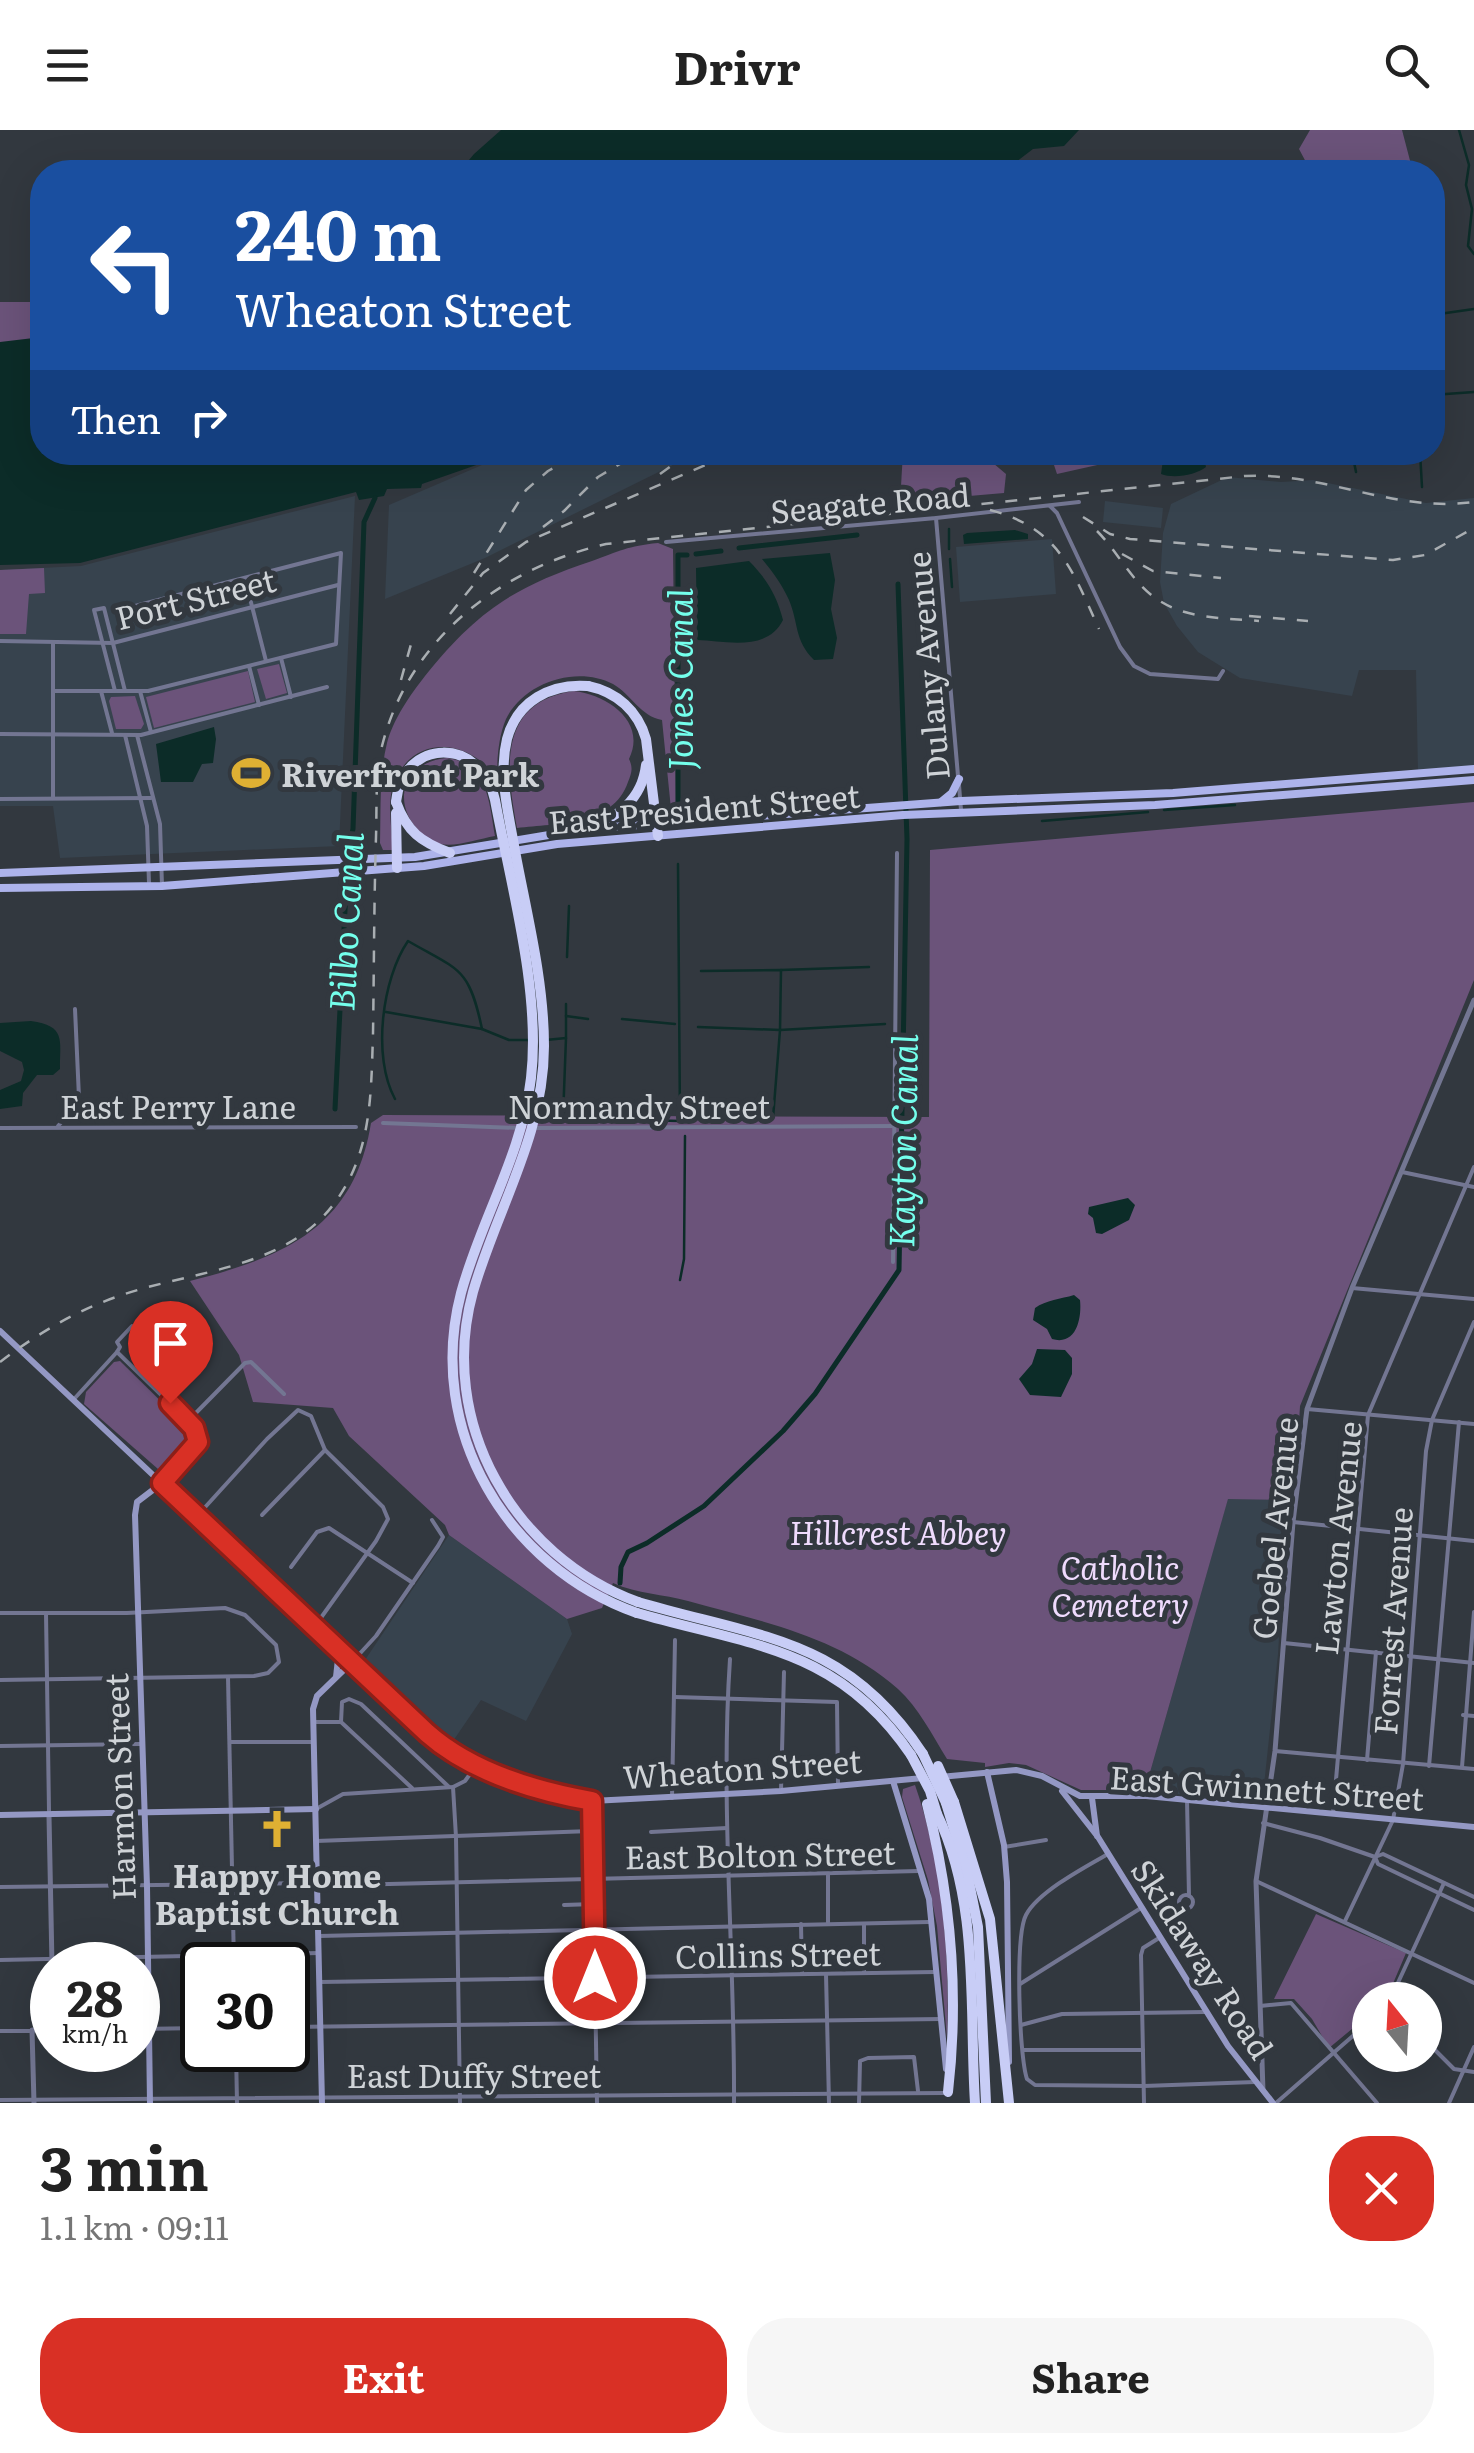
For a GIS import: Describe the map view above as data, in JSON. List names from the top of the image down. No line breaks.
{"streets":{"main road":["East President Street","Wheaton Street","East Gwinnett Street","Harmon Street","Skidaway Road"],"street":["Seagate Road","Port Street","Dulany Avenue","East Perry Lane","Normandy Street","Goebel Avenue","Lawton Avenue","Forrest Avenue","East Bolton Street","Collins Street","East Duffy Street"]},"crossings":[["Seagate Road","Dulany Avenue"],["Dulany Avenue","East President Street"],["Goebel Avenue","East Gwinnett Street"],["Goebel Avenue","Skidaway Road"],["Lawton Avenue","East Gwinnett Street"],["Forrest Avenue","East Gwinnett Street"],["Wheaton Street","East Gwinnett Street"],["Wheaton Street","Harmon Street"],["Wheaton Street","Skidaway Road"],["East Gwinnett Street","Skidaway Road"],["Harmon Street","East Bolton Street"],["Harmon Street","East Duffy Street"]],"water":["Jones Canal","Bilbo Canal","Kayton Canal"],"parks":["Hillcrest Abbey","Catholic Cemetery"],"places":{"sports":["Riverfront Park"],"church":["Happy Home Baptist Church"]},"north":"top","page":{"header":"Drivr","turn":["240 m","Wheaton Street"],"then":"Then","speed":"28 km/h","limit":"30","heading":["3 min","1.1 km · 09:11"],"buttons":["Exit","Share"]}}
